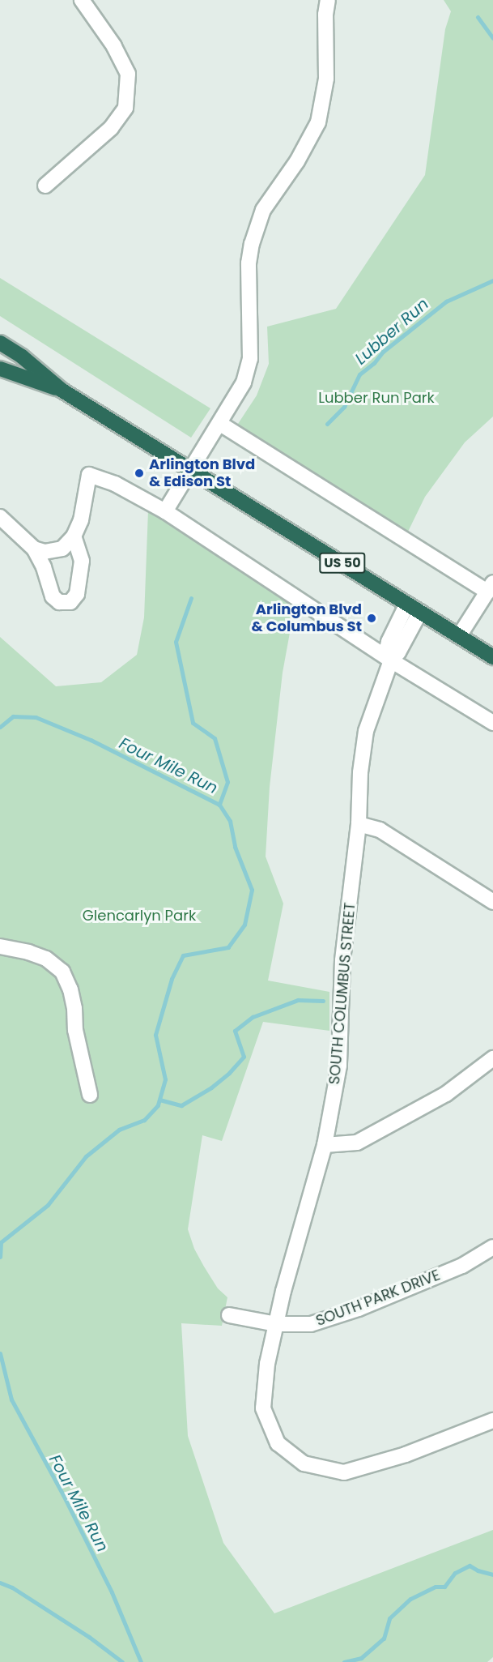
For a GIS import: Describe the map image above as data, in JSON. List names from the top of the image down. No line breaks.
{"streets":{"highway":["US 50"],"street":["SOUTH COLUMBUS STREET","SOUTH PARK DRIVE"]},"crossings":[["US 50","SOUTH COLUMBUS STREET"],["SOUTH COLUMBUS STREET","SOUTH PARK DRIVE"]],"water":["Lubber Run","Four Mile Run"],"parks":["Lubber Run Park","Glencarlyn Park"],"places":["Arlington Blvd & Edison St","Arlington Blvd & Columbus St"]}
